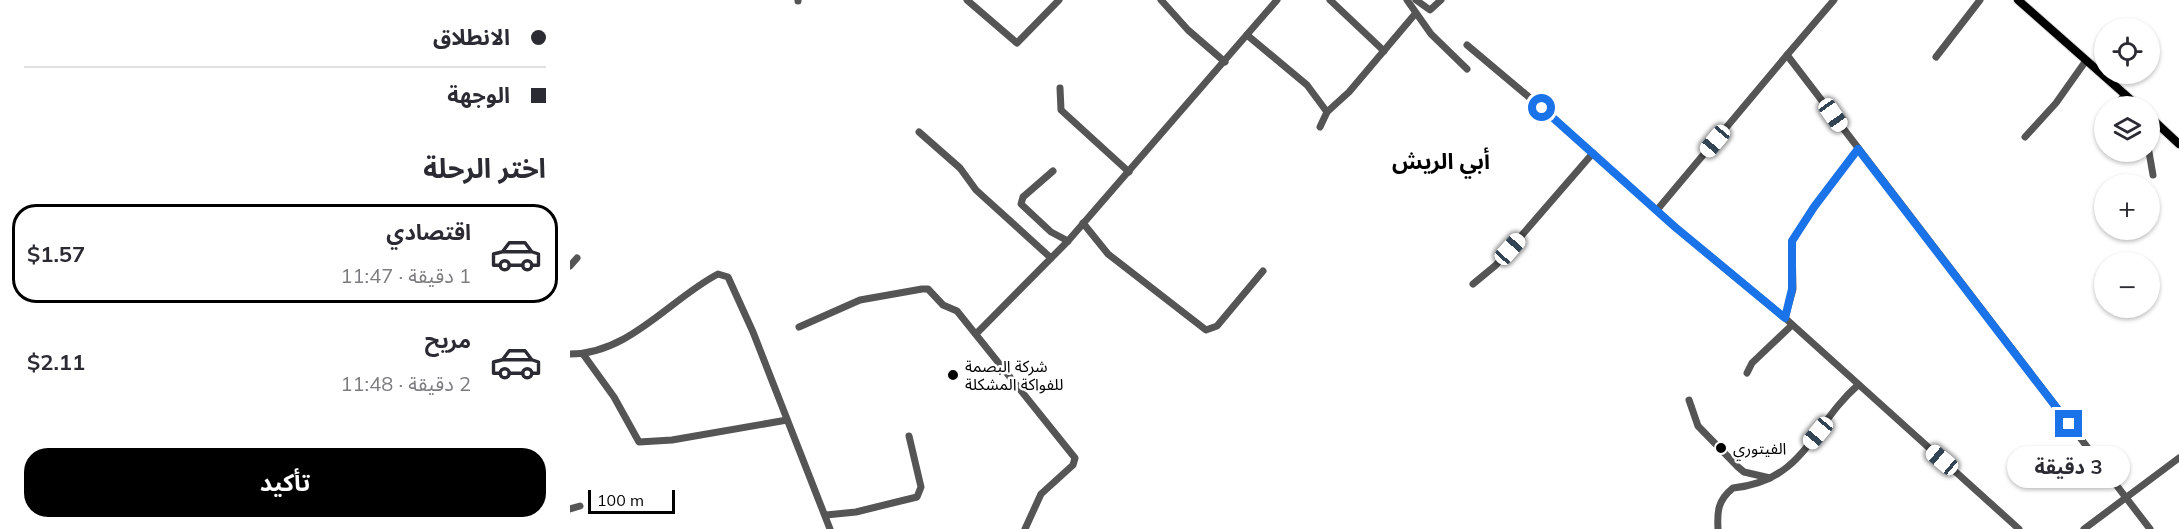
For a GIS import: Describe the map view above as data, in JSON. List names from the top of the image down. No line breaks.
{"districts":["أبي الريش"],"places":["شركة البصمة للفواكة المشكلة","الفيتوري"],"scale_bar":"100 m","page":{"banner":["الانطلاق","الوجهة"],"map_buttons":["+","−"],"heading":"اختر الرحلة","list":[{"name":"اقتصادي","note":"1 دقيقة · 11:47","value":"$1.57"},{"name":"مريح","note":"2 دقيقة · 11:48","value":"$2.11"}],"buttons":"تأكيد","bubble":"3 دقيقة","scale":"100 m"}}
